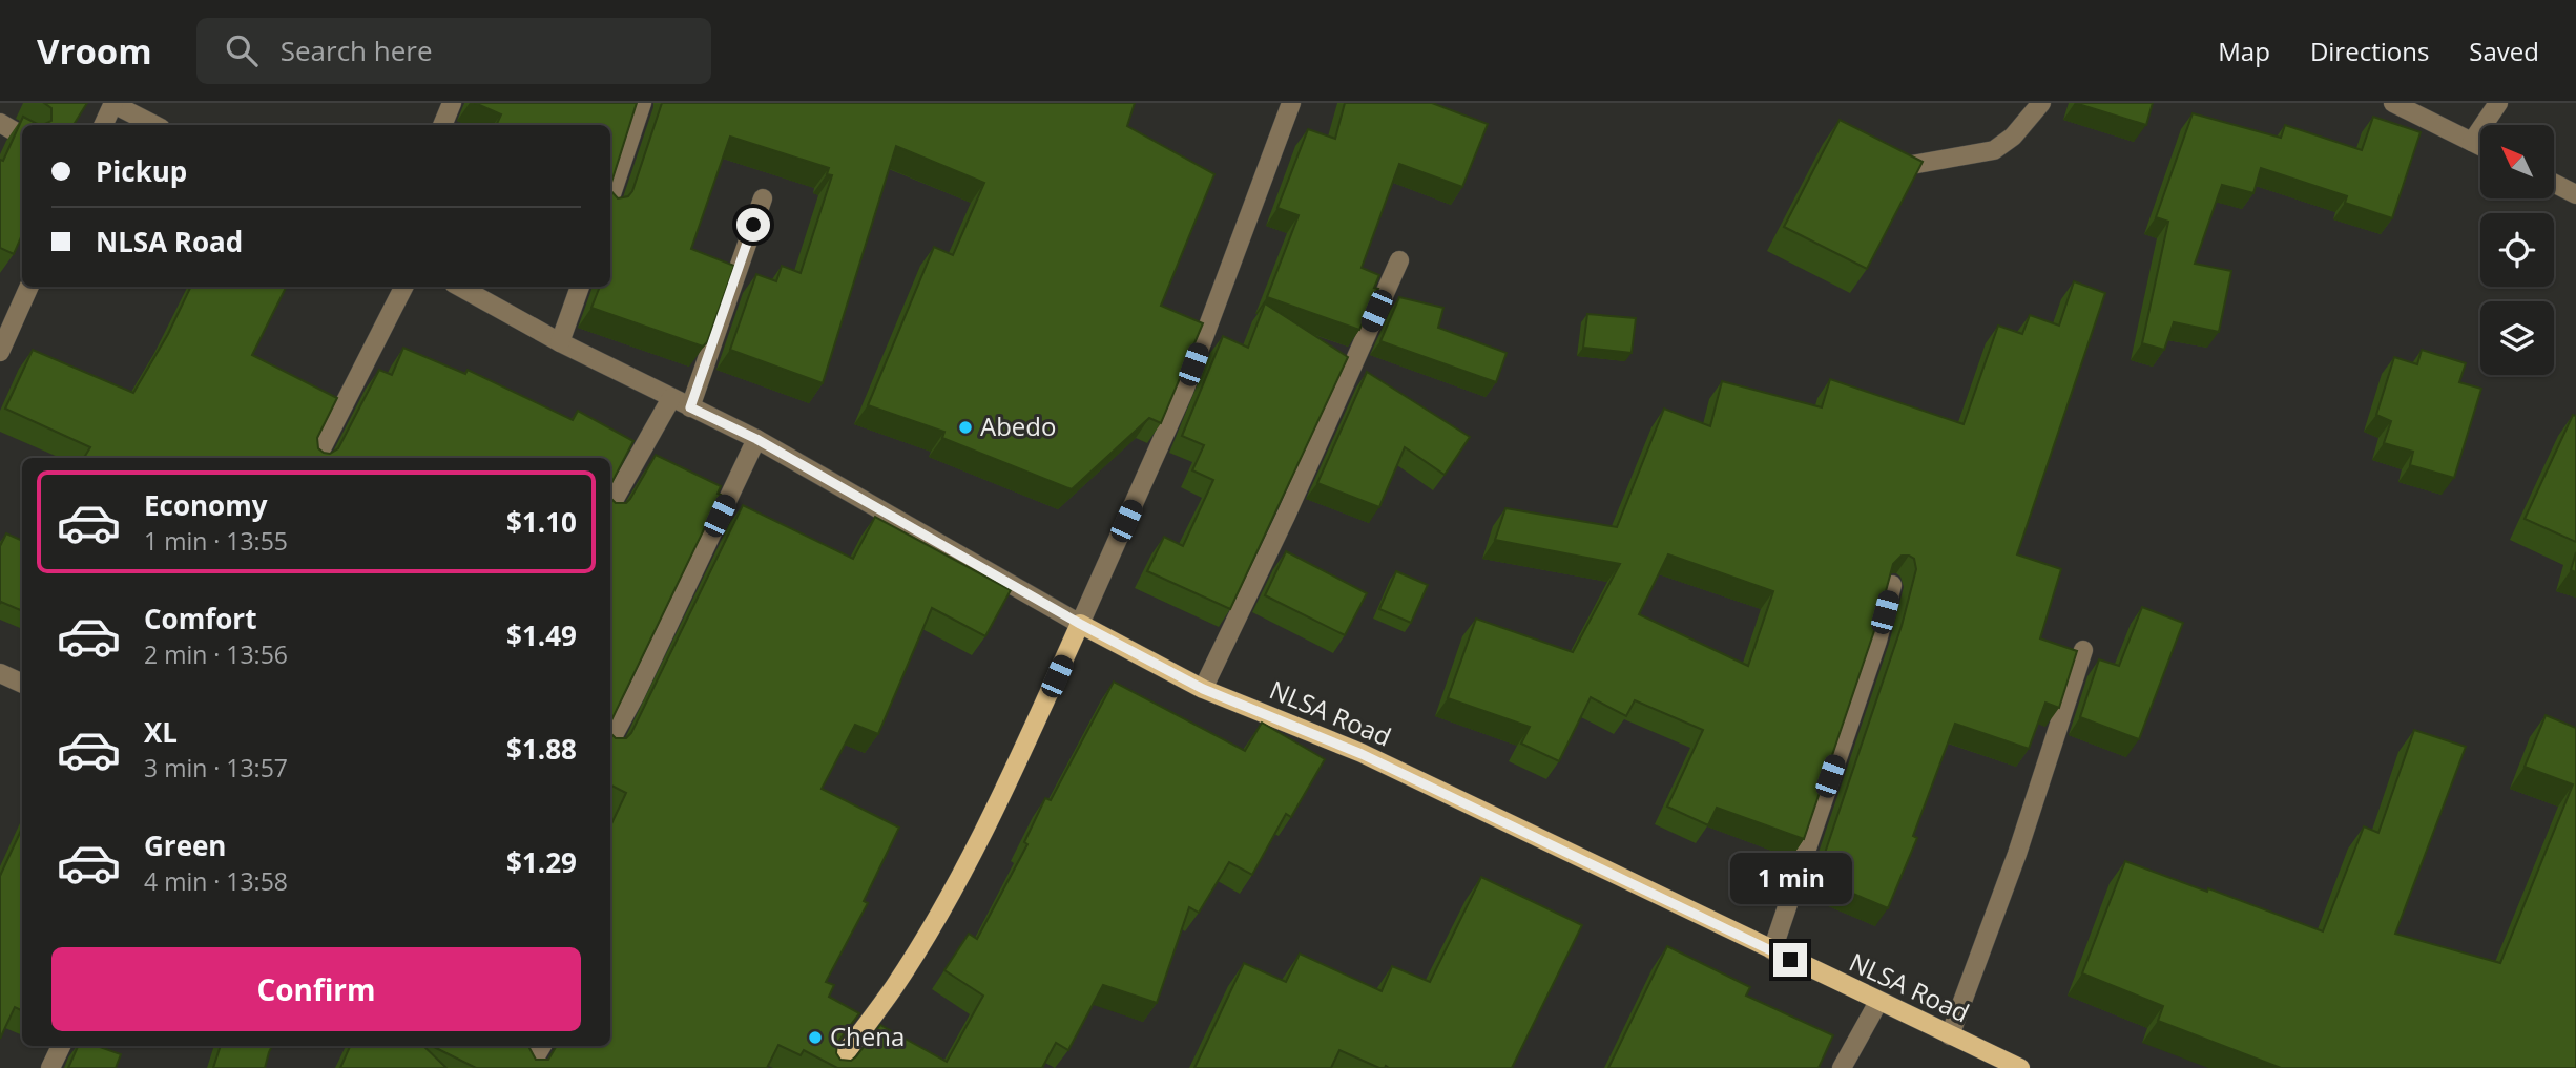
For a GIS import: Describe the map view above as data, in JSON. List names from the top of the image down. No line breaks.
{"streets":{"main road":["NLSA Road"]},"places":["Abedo","Chena"],"north":"top left","page":{"header":"Vroom","search":"Search here","nav":["Map","Directions","Saved"],"banner":["Pickup","NLSA Road"],"list":[{"name":"Economy","note":"1 min · 13:55","value":"$1.10"},{"name":"Comfort","note":"2 min · 13:56","value":"$1.49"},{"name":"XL","note":"3 min · 13:57","value":"$1.88"},{"name":"Green","note":"4 min · 13:58","value":"$1.29"}],"bubble":"1 min","buttons":"Confirm"}}
